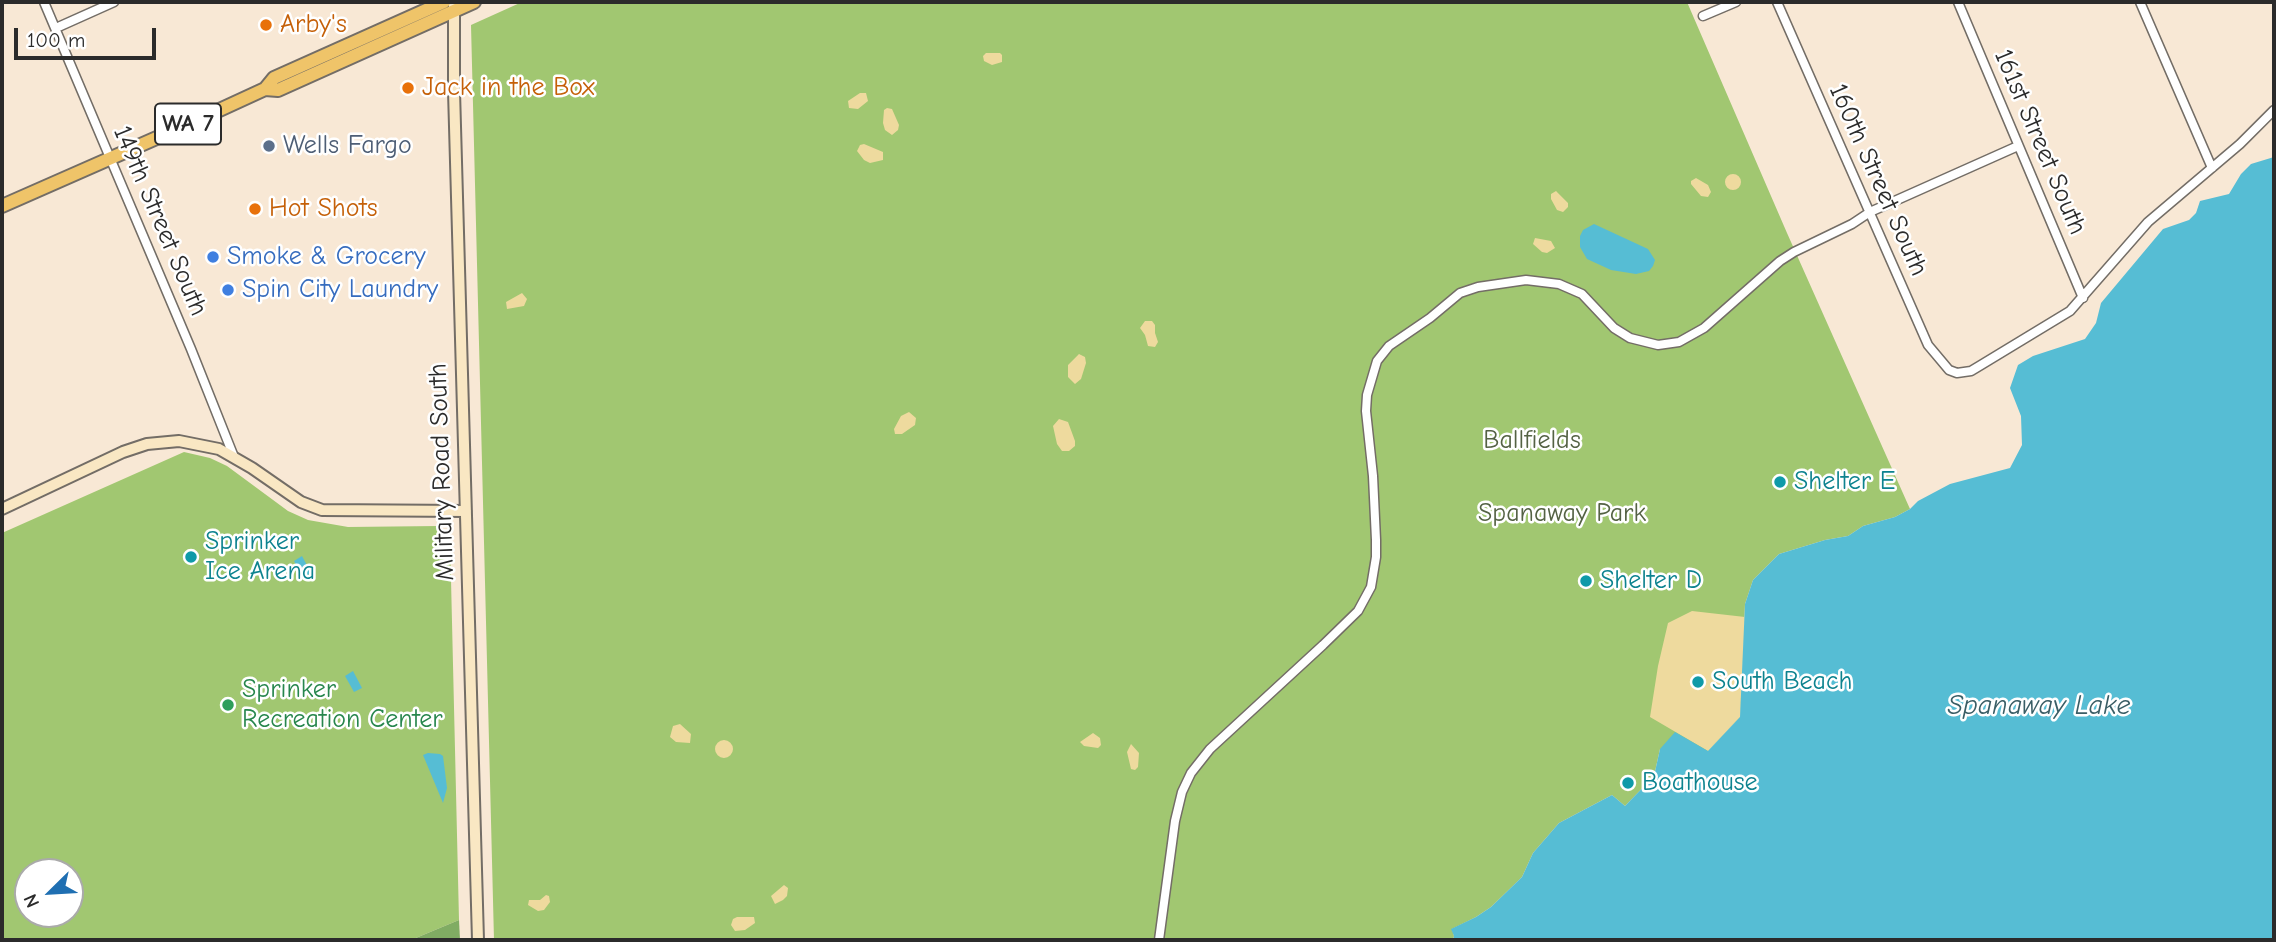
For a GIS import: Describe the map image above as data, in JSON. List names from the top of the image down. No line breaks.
{"streets":{"main road":["WA 7","Military Road South"],"street":["161st Street South","160th Street South","149th Street South"]},"crossings":[["WA 7","149th Street South"],["WA 7","Military Road South"],["161st Street South","160th Street South"]],"water":["Spanaway Lake"],"parks":["Ballfields","Spanaway Park"],"places":["Arby's","Jack in the Box","Wells Fargo","Hot Shots","Smoke & Grocery","Spin City Laundry","Shelter E","Sprinker Ice Arena","Shelter D","South Beach","Sprinker Recreation Center","Boathouse"],"scale_bar":"100 m","north":"bottom left"}
